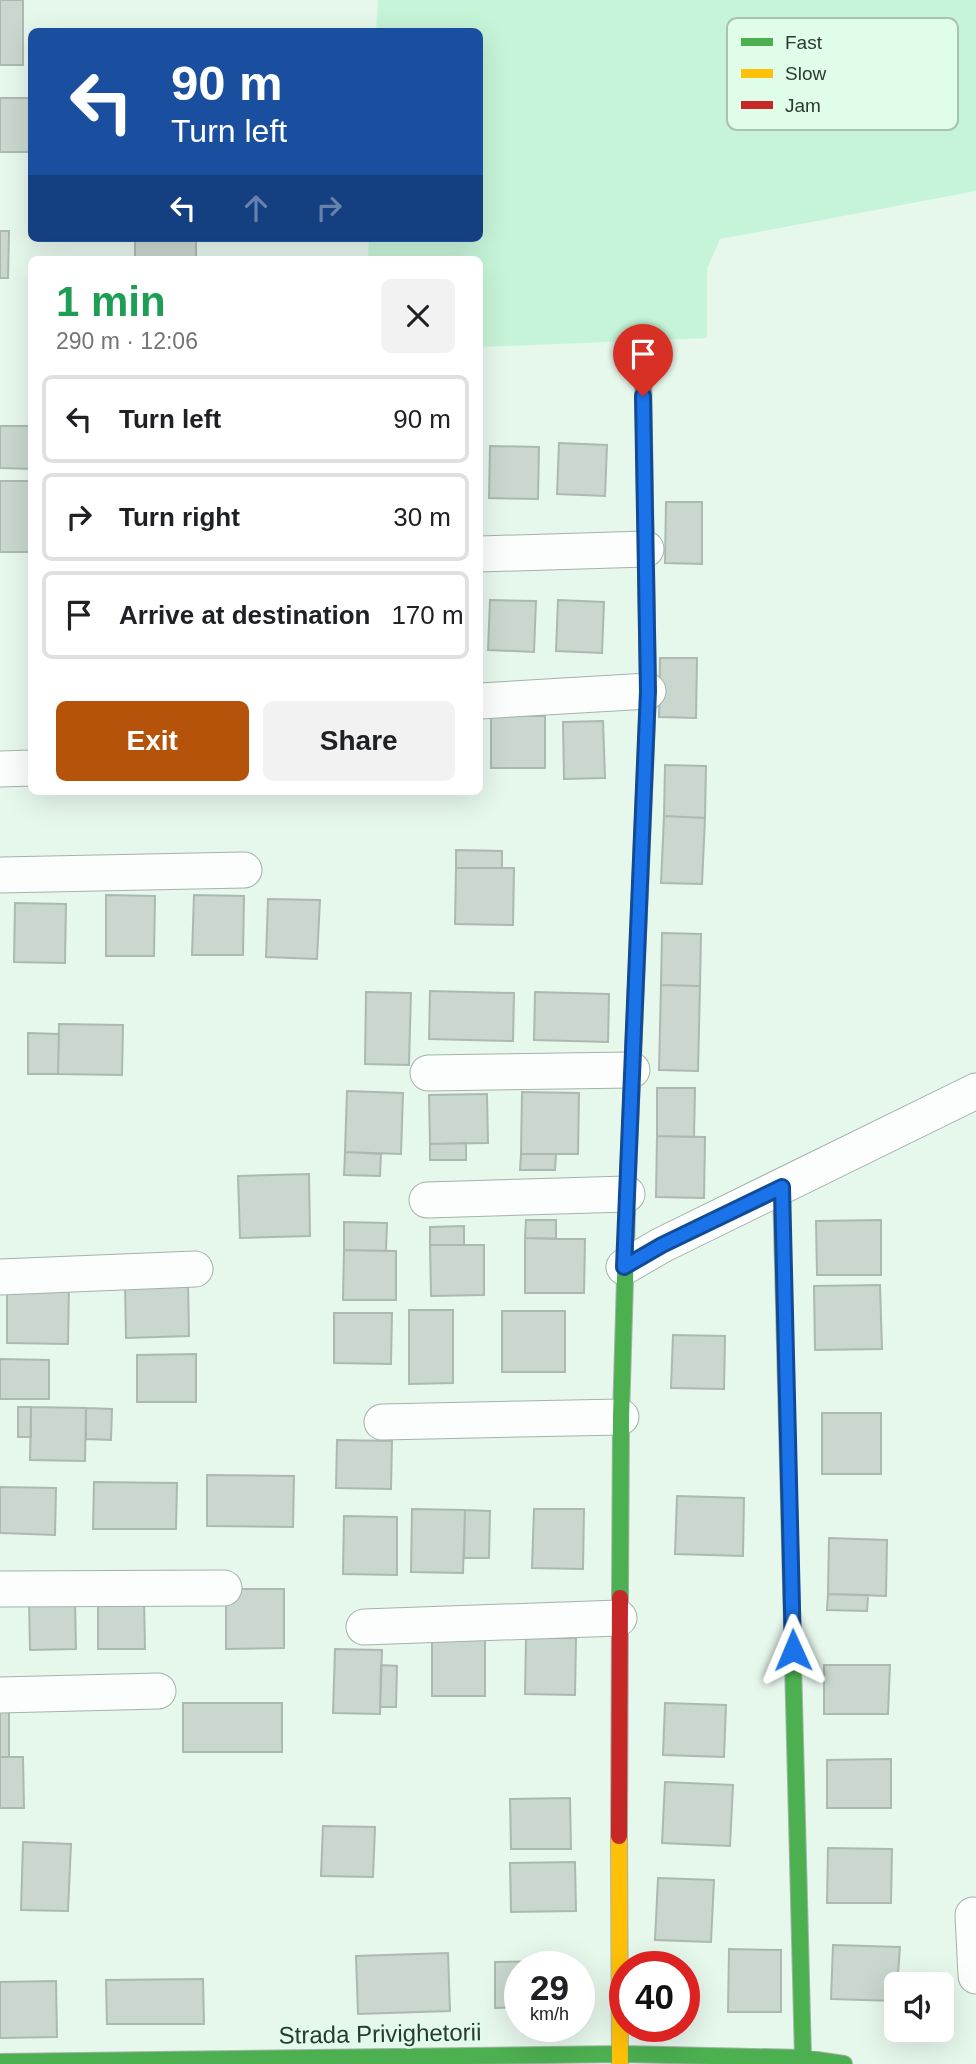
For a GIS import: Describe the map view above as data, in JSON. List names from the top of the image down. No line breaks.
{"streets":{"street":["Strada Privighetorii"]},"legend":["Fast","Slow","Jam"],"page":{"turn":["90 m","Turn left"],"heading":["1 min","290 m · 12:06"],"list":[{"name":"Turn left","value":"90 m"},{"name":"Turn right","value":"30 m"},{"name":"Arrive at destination","value":"170 m"}],"buttons":["Exit","Share"],"speed":"29 km/h","limit":"40"}}
